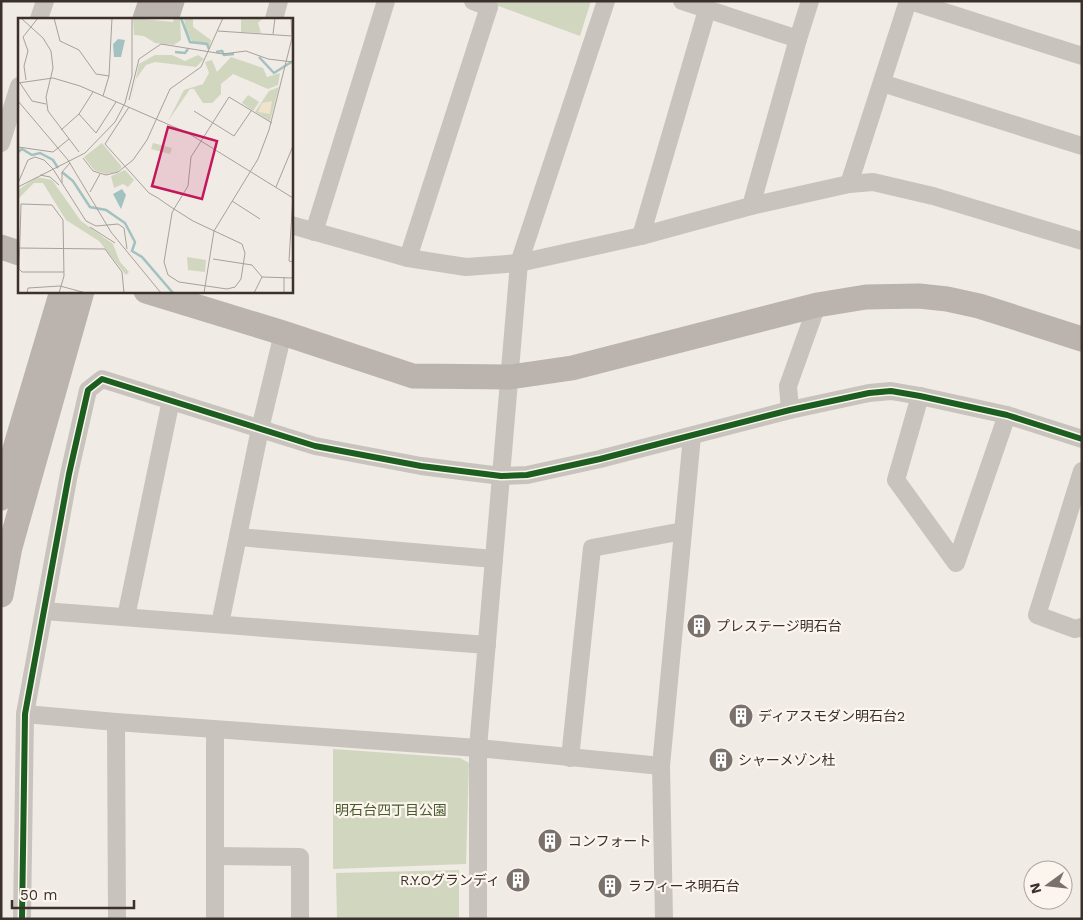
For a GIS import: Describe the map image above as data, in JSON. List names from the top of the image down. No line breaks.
{"parks":["明石台四丁目公園"],"places":{"building":["プレステージ明石台","ディアスモダン明石台2","シャーメゾン杜","コンフォート","R.Y.Oグランディ","ラフィーネ明石台"]},"scale_bar":"50 m","north":"left"}
